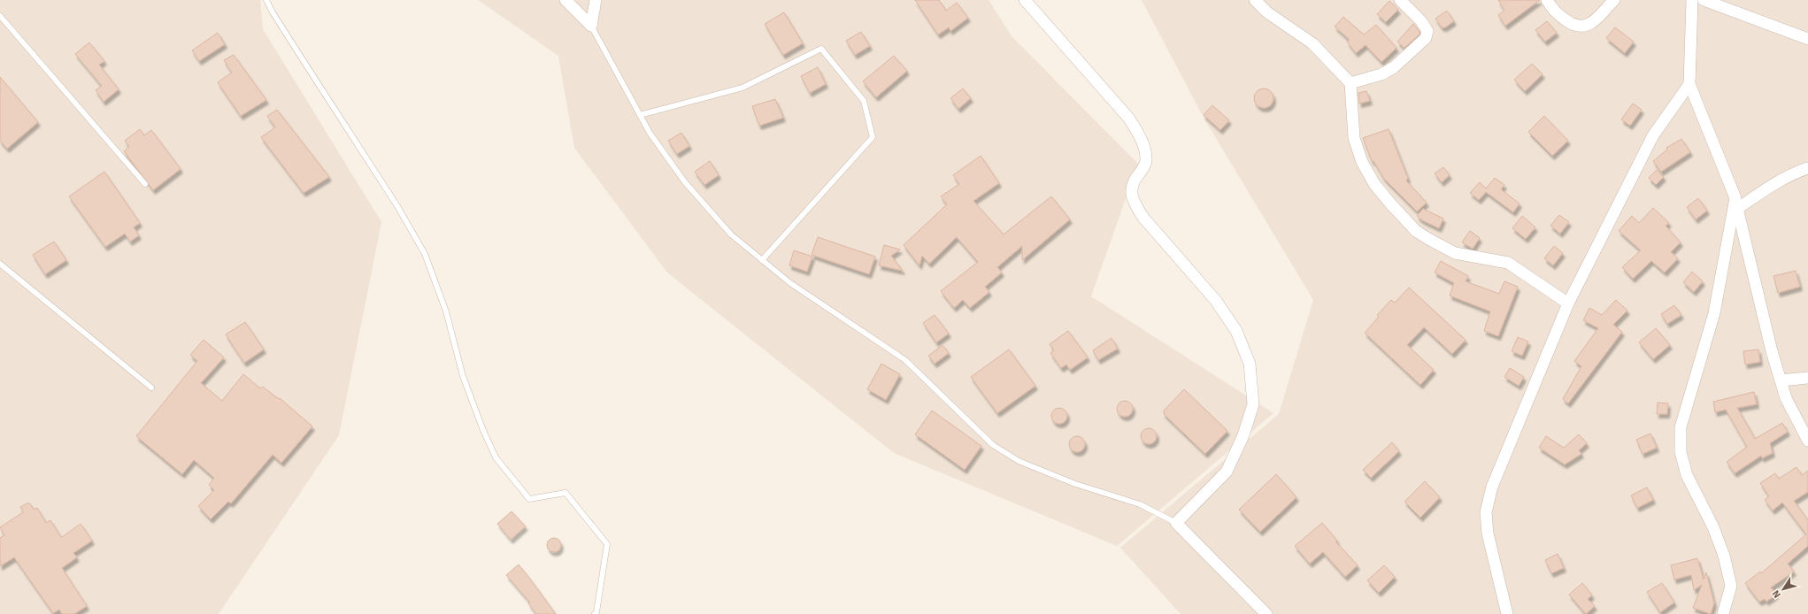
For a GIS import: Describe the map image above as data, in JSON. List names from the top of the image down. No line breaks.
{"north":"bottom left"}
